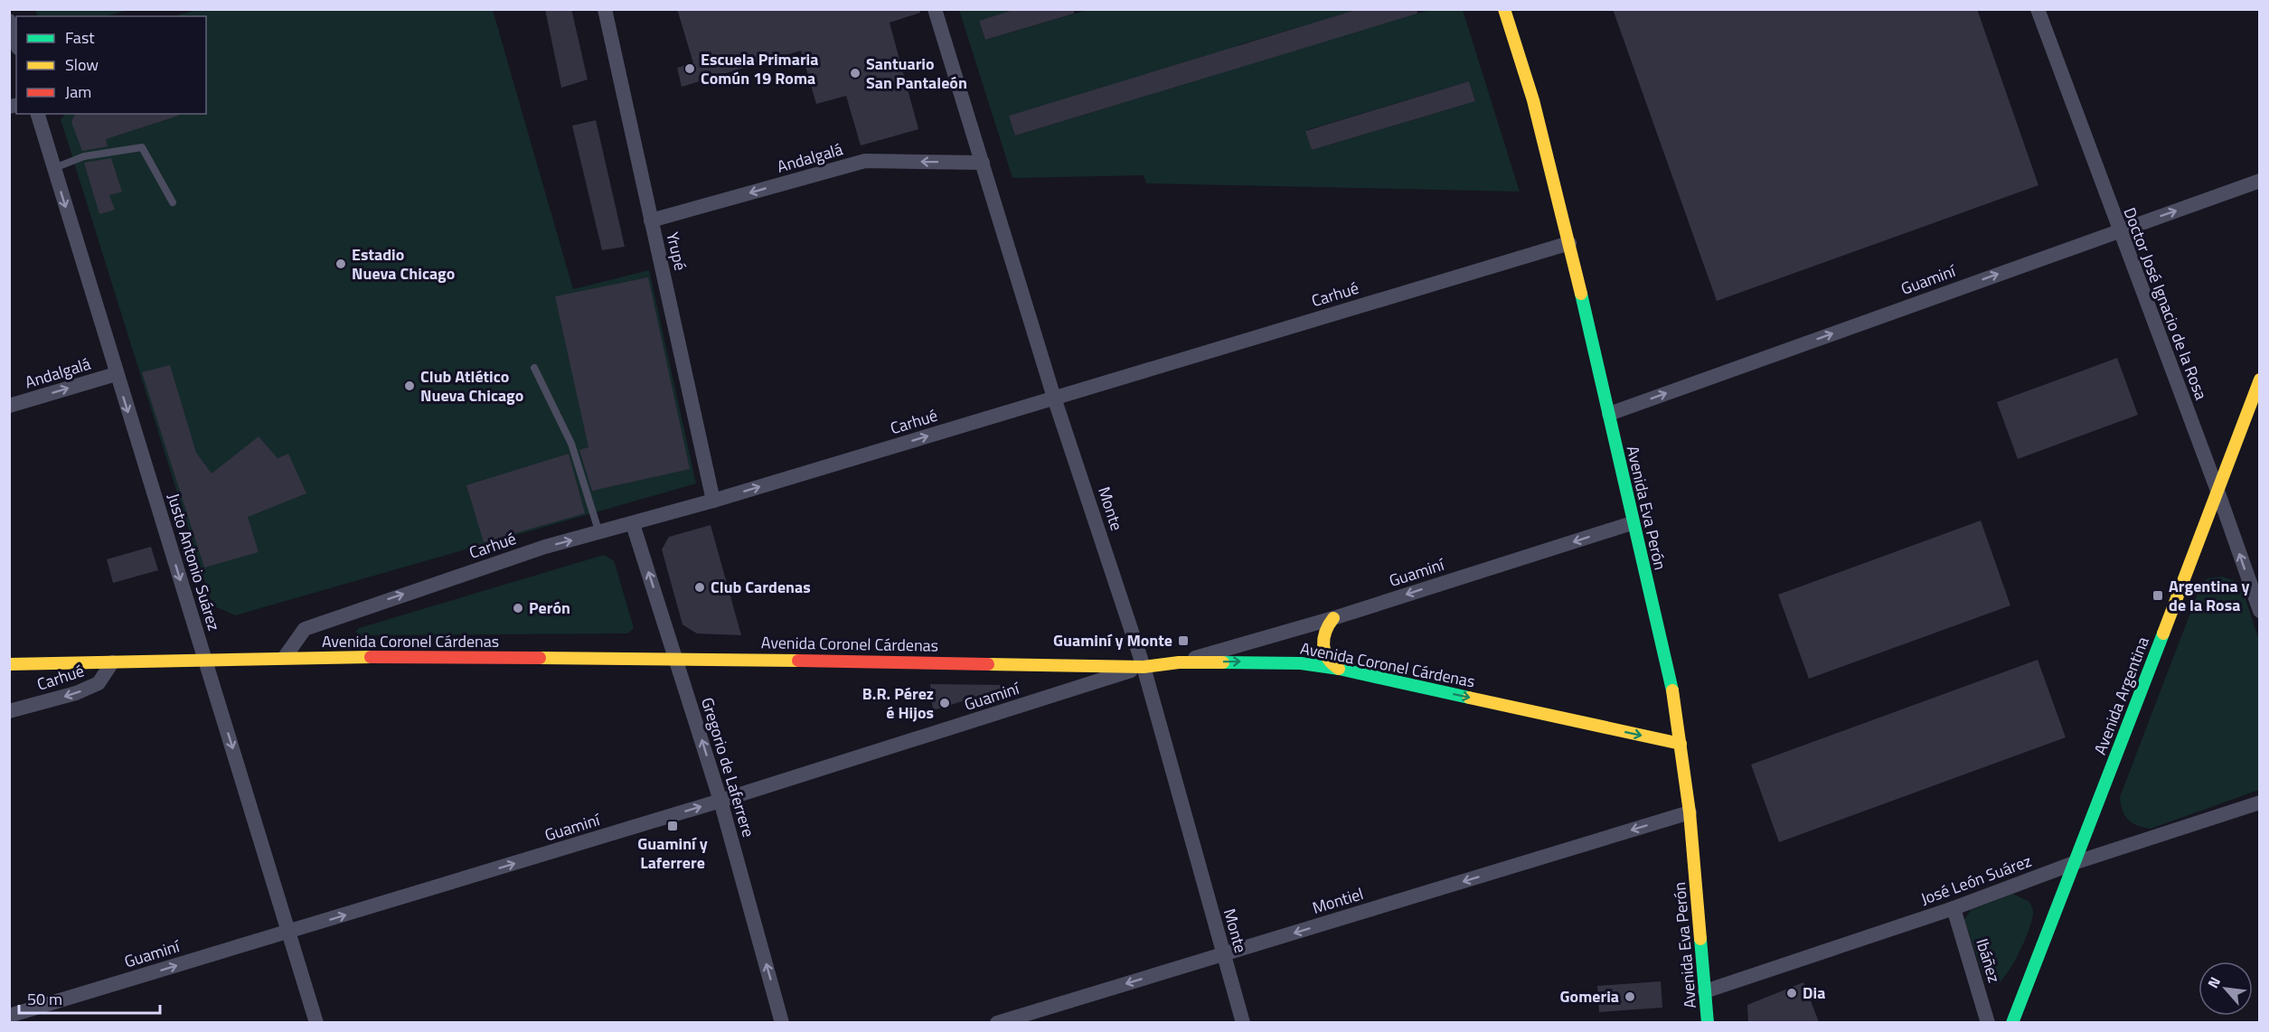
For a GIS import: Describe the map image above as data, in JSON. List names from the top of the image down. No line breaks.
{"streets":{"street":["Andalgalá","Yrupé","Guaminí","Carhué","Doctor José Ignacio de la Rosa","Avenida Eva Perón","Monte","Justo Antonio Suárez","Avenida Coronel Cárdenas","Avenida Argentina","Gregorio de Laferrere","José León Suárez","Montiel","Ibáñez"]},"crossings":[["Andalgalá","Yrupé"],["Andalgalá","Monte"],["Andalgalá","Justo Antonio Suárez"],["Yrupé","Carhué"],["Guaminí","Doctor José Ignacio de la Rosa"],["Guaminí","Avenida Eva Perón"],["Guaminí","Monte"],["Guaminí","Justo Antonio Suárez"],["Guaminí","Avenida Coronel Cárdenas"],["Guaminí","Gregorio de Laferrere"],["Carhué","Avenida Eva Perón"],["Carhué","Monte"],["Carhué","Avenida Coronel Cárdenas"],["Carhué","Gregorio de Laferrere"],["Doctor José Ignacio de la Rosa","Avenida Argentina"],["Avenida Eva Perón","Avenida Coronel Cárdenas"],["Avenida Eva Perón","José León Suárez"],["Avenida Eva Perón","Montiel"],["Monte","Avenida Coronel Cárdenas"],["Monte","Montiel"],["Justo Antonio Suárez","Avenida Coronel Cárdenas"],["Avenida Coronel Cárdenas","Gregorio de Laferrere"],["Avenida Argentina","José León Suárez"],["José León Suárez","Ibáñez"]],"one_way":["Justo Antonio Suárez","Gregorio de Laferrere","Montiel"],"places":{"other":["Escuela Primaria Común 19 Roma","Santuario San Pantaleón","Estadio Nueva Chicago","Club Atlético Nueva Chicago","Club Cardenas","Perón","B.R. Pérez é Hijos","Dia","Gomeria"],"transit":["Argentina y de la Rosa","Guaminí y Monte","Guaminí y Laferrere"]},"legend":["Fast","Slow","Jam"],"scale_bar":"50 m","north":"top left"}
